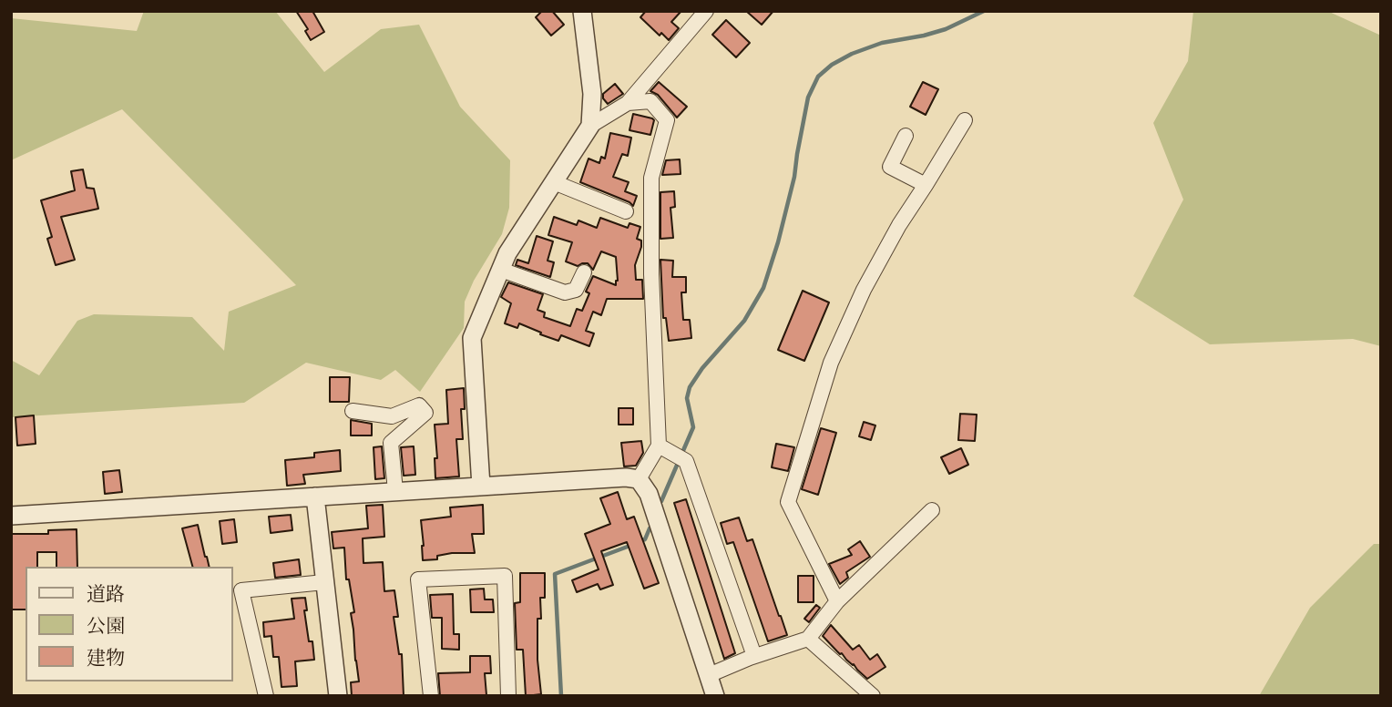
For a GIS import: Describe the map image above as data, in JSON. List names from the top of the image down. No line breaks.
{"legend":["道路","公園","建物"]}
